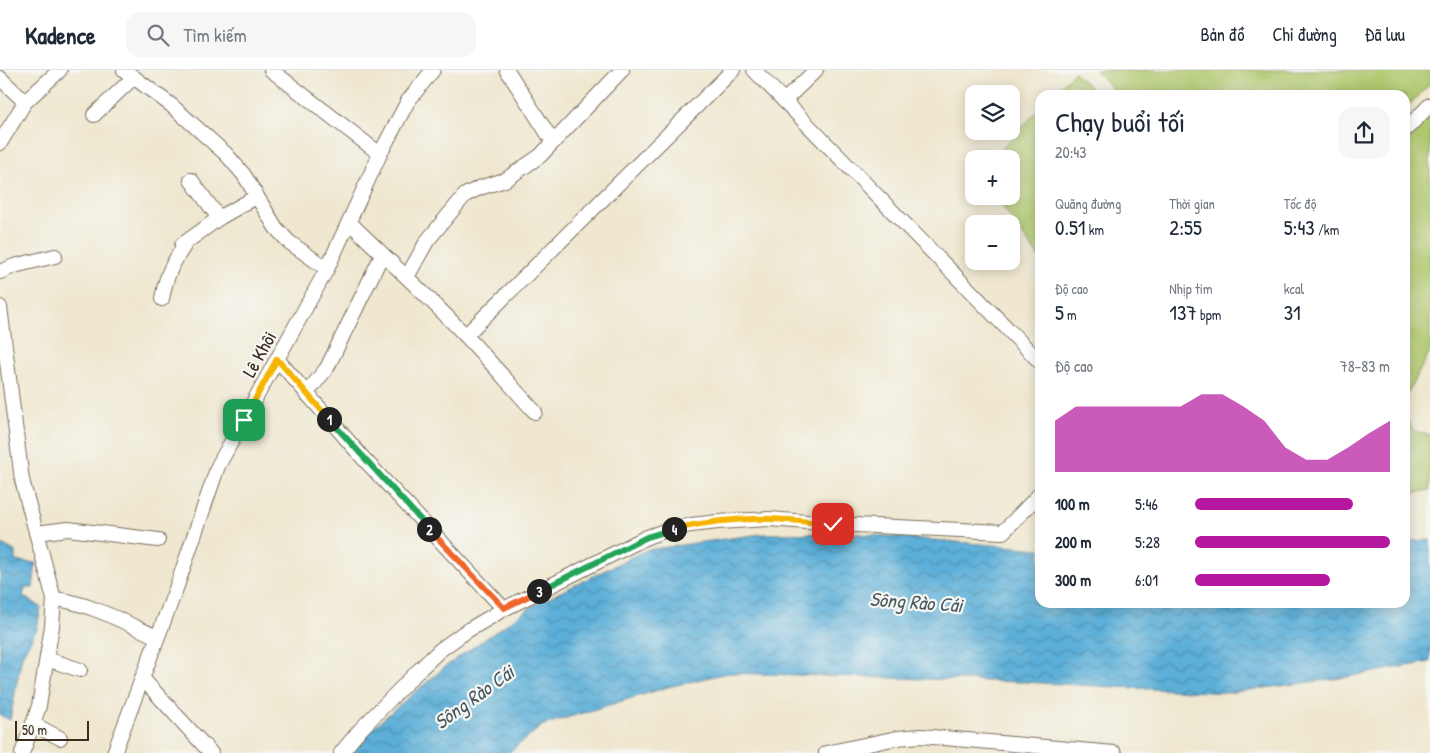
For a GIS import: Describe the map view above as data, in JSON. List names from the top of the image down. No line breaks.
{"streets":{"street":["Lê Khôi"]},"water":["Sông Rào Cái"],"scale_bar":"50 m","page":{"header":"Kadence","search":"Tìm kiếm","nav":["Bản đồ","Chỉ đường","Đã lưu"],"map_buttons":["+","−"],"heading":["Chạy buổi tối","20:43"],"stats":[["Quãng đường","0.51 km"],["Thời gian","2:55"],["Tốc độ","5:43 /km"],["Độ cao","5 m"],["Nhịp tim","137 bpm"],["kcal","31"]],"chart":["Độ cao","78–83 m"],"pins":["1","2","4","3"],"list":[{"name":"100 m","note":"5:46"},{"name":"200 m","note":"5:28"},{"name":"300 m","note":"6:01"}],"scale":"50 m"}}
